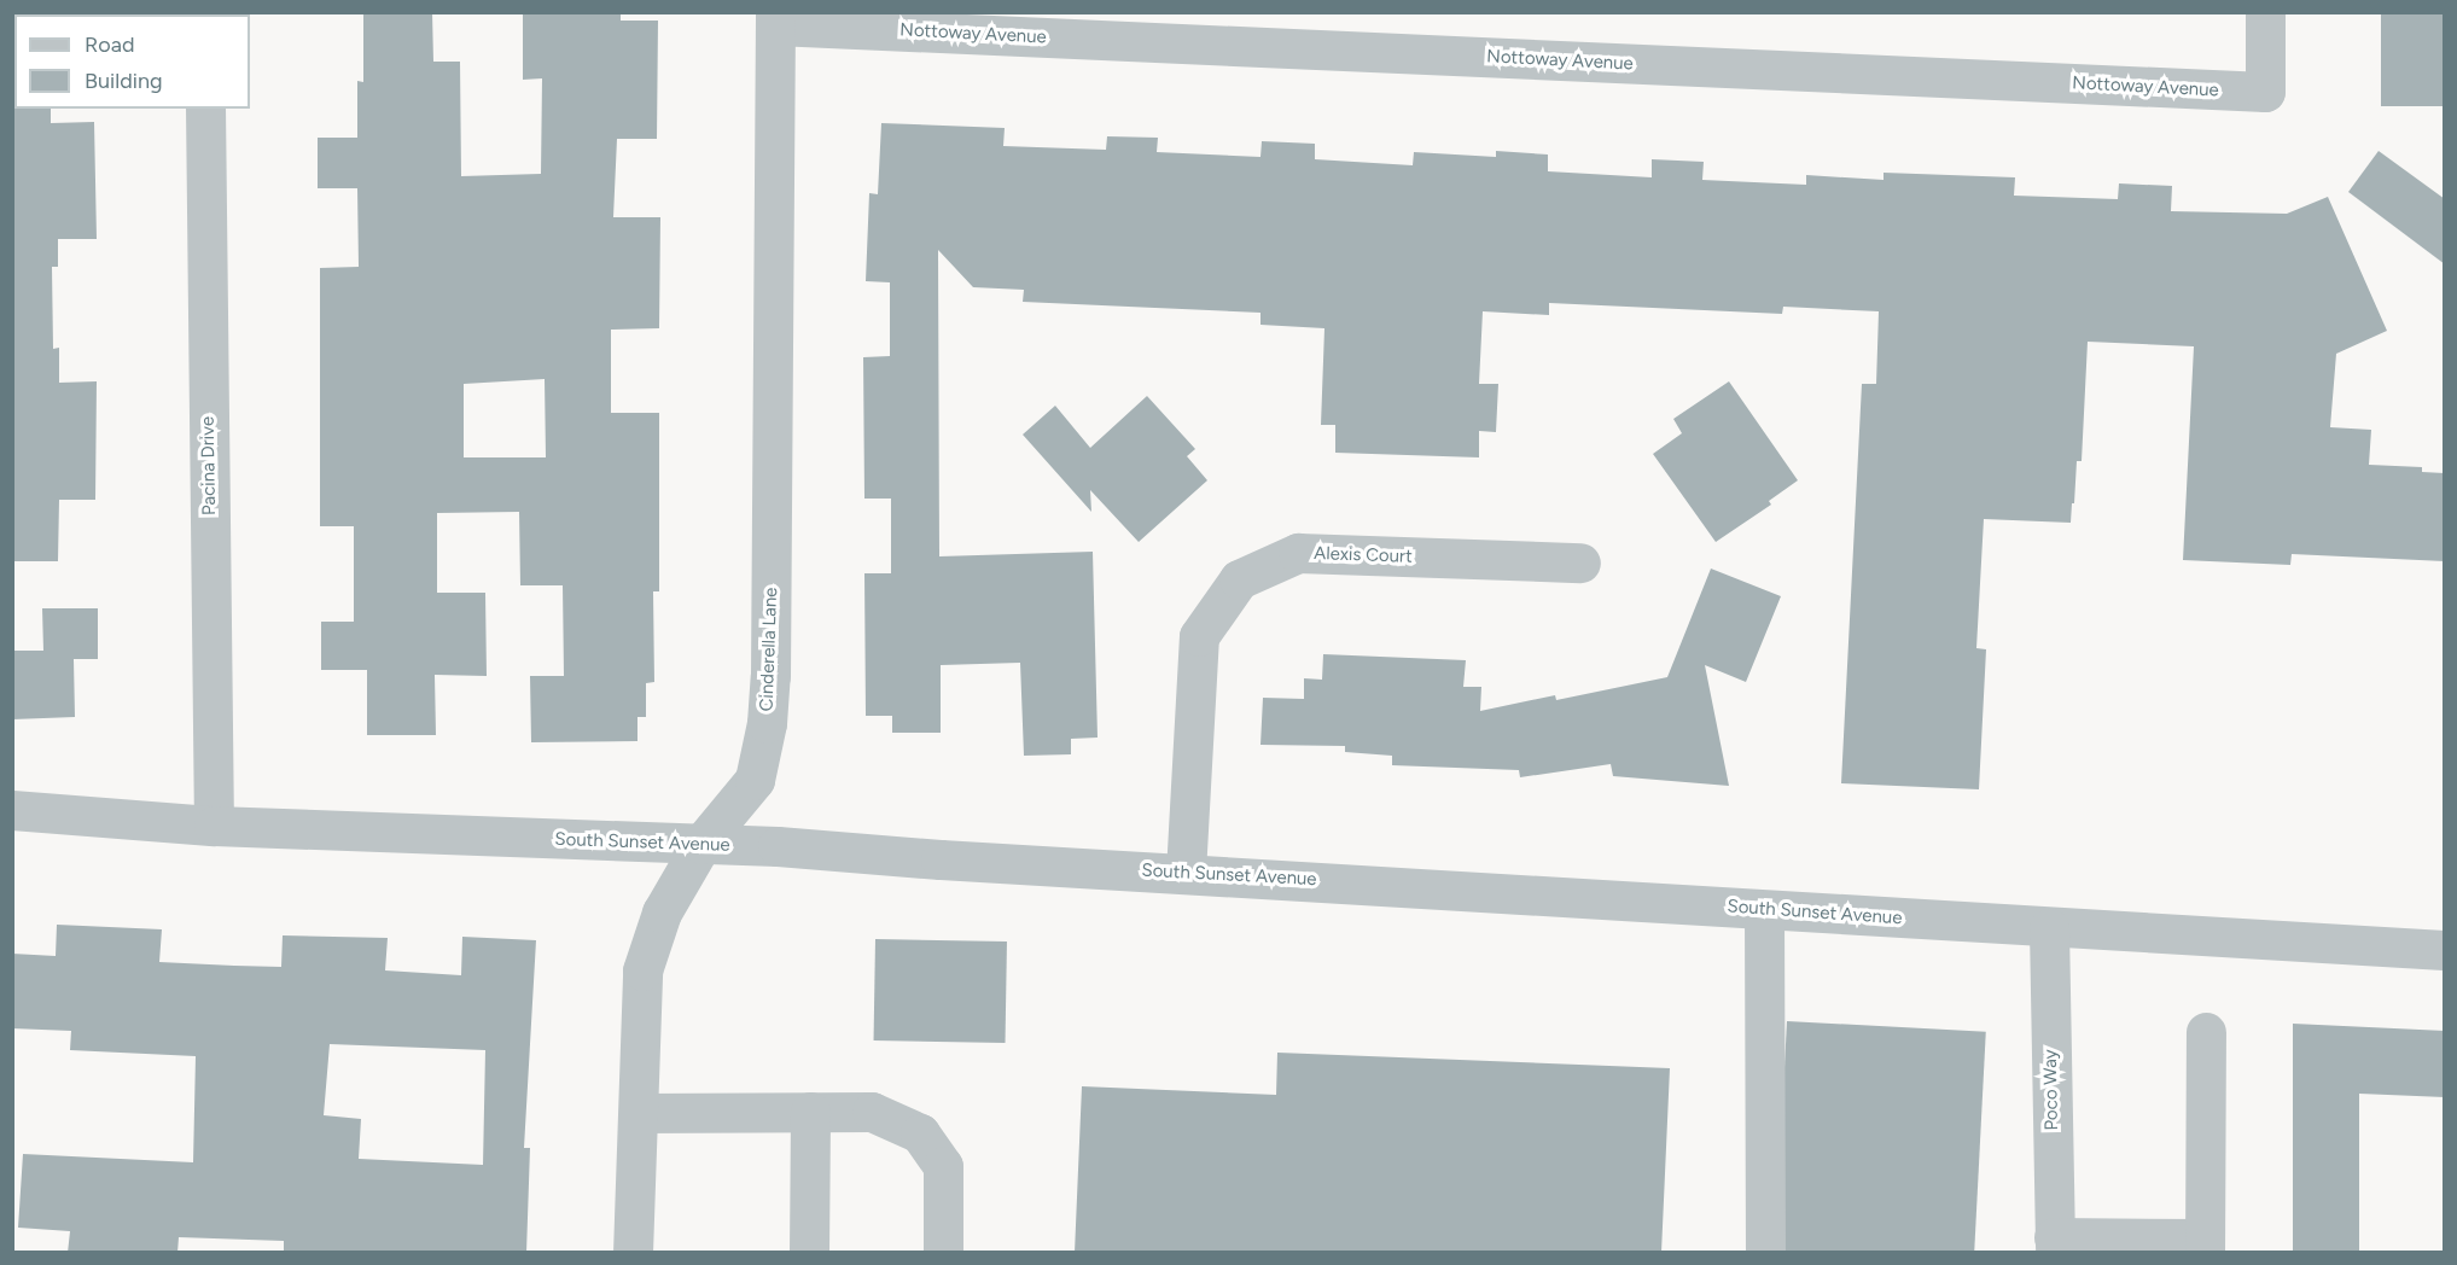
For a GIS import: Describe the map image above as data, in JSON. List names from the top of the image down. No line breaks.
{"streets":{"street":["Nottoway Avenue","Pacina Drive","Alexis Court","Cinderella Lane","South Sunset Avenue","Poco Way"]},"crossings":[["Nottoway Avenue","Cinderella Lane"],["Pacina Drive","South Sunset Avenue"],["Alexis Court","South Sunset Avenue"],["Cinderella Lane","South Sunset Avenue"],["South Sunset Avenue","Poco Way"]],"legend":["Road","Building"]}
